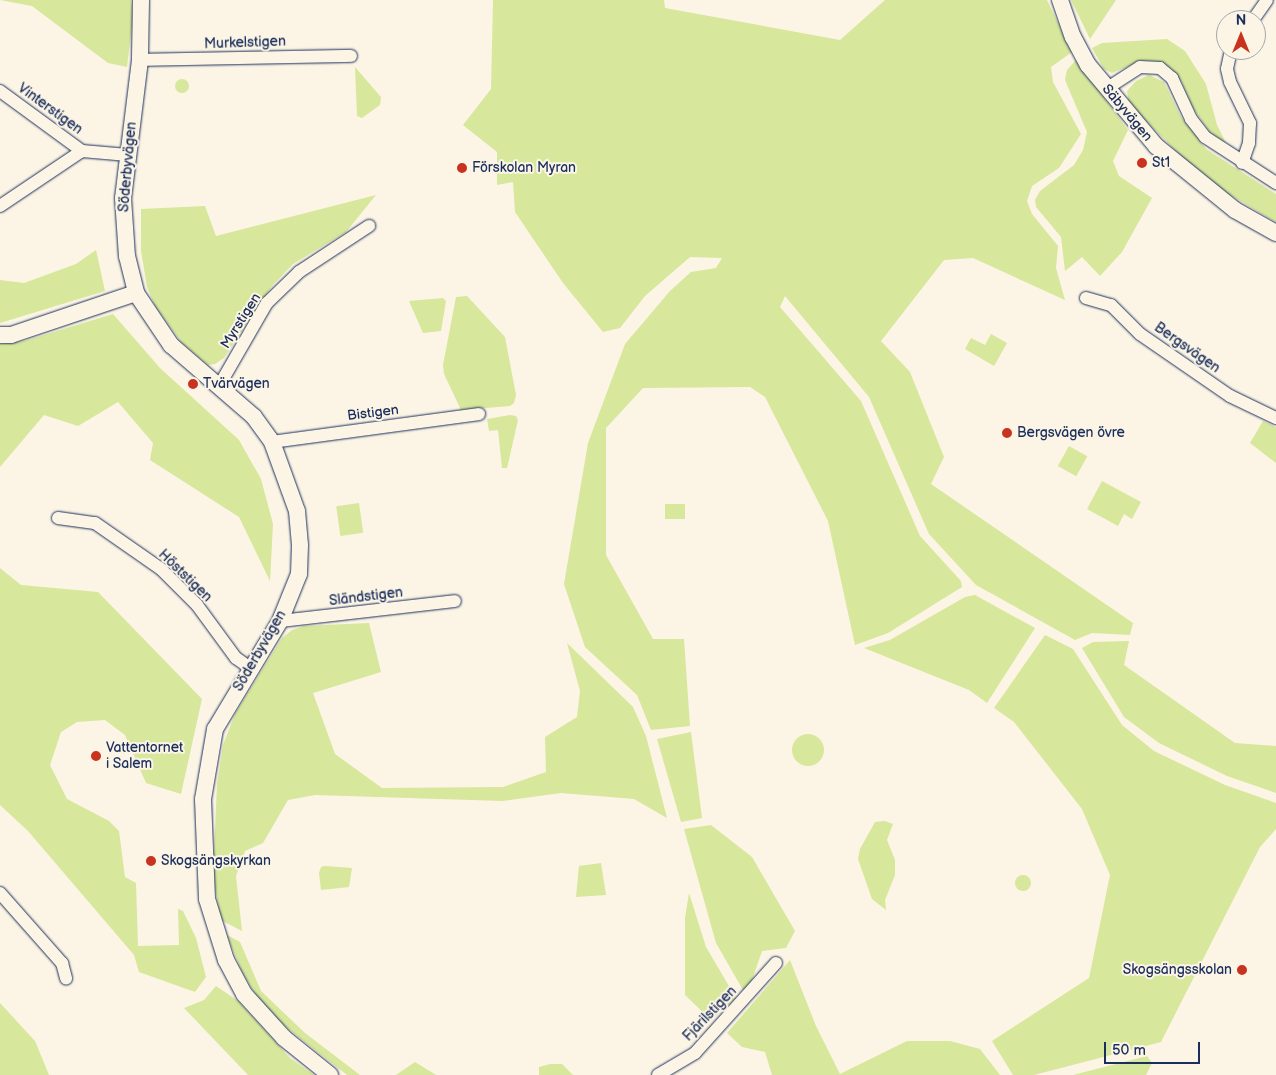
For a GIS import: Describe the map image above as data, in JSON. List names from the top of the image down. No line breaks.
{"streets":{"street":["Murkelstigen","Vinterstigen","Säbyvägen","Söderbyvägen","Myrstigen","Bergsvägen","Bistigen","Höststigen","Sländstigen","Fjärilstigen"]},"crossings":[["Murkelstigen","Söderbyvägen"],["Vinterstigen","Söderbyvägen"],["Söderbyvägen","Myrstigen"],["Söderbyvägen","Bistigen"],["Söderbyvägen","Höststigen"],["Söderbyvägen","Sländstigen"]],"places":["St1","Förskolan Myran","Tvärvägen","Bergsvägen övre","Vattentornet i Salem","Skogsängskyrkan","Skogsängsskolan"],"scale_bar":"50 m","north":"top"}
